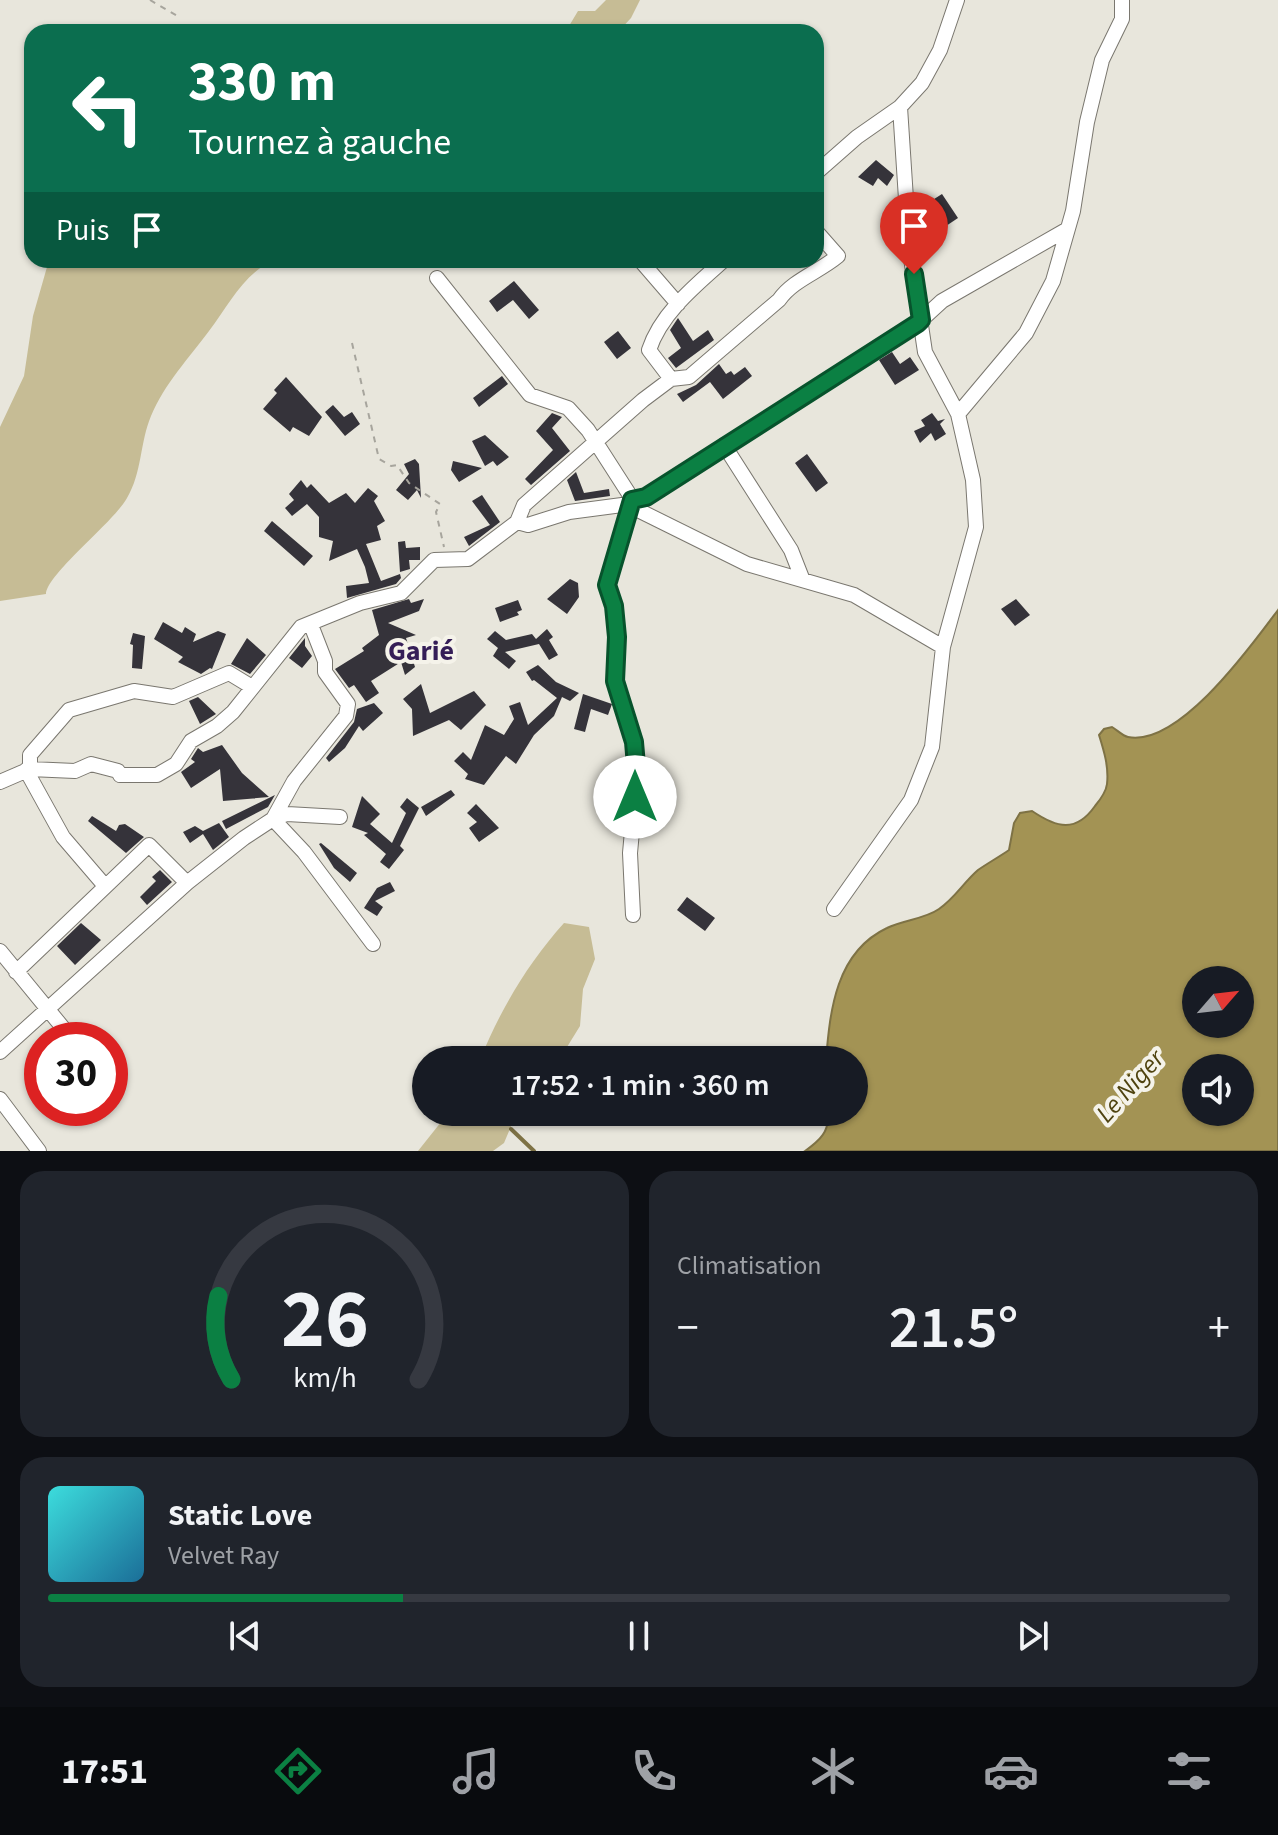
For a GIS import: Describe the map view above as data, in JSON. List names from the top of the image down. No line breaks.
{"districts":["Garié"],"water":["Le Niger"],"north":"top right","page":{"turn":["330 m","Tournez à gauche"],"then":"Puis","limit":"30","trip":"17:52 · 1 min · 360 m","tile":"Climatisation","heat":["−","21.5°","+"],"song":["Static Love","Velvet Ray"],"tabs":"17:51","gauge":["26","km/h"]}}
